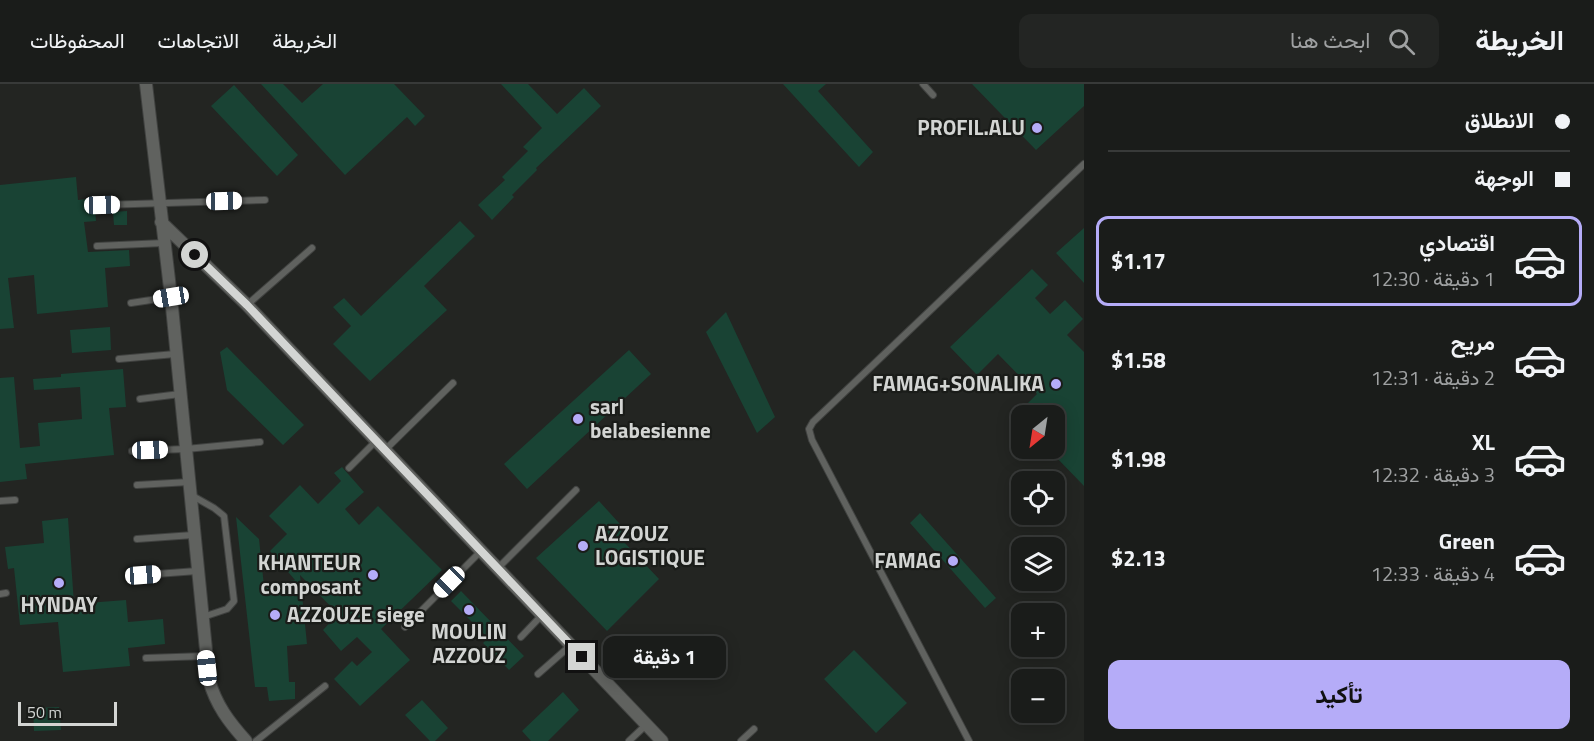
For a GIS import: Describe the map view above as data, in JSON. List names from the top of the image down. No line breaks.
{"places":["PROFIL.ALU","FAMAG+SONALIKA","sarl belabesienne","AZZOUZ LOGISTIQUE","FAMAG","KHANTEUR composant","HYNDAY","MOULIN AZZOUZ","AZZOUZE siege"],"scale_bar":"50 m","north":"bottom left","page":{"header":"الخريطة","search":"ابحث هنا","nav":["الخريطة","الاتجاهات","المحفوظات"],"banner":["الانطلاق","الوجهة"],"list":[{"name":"اقتصادي","note":"1 دقيقة · 12:30","value":"$1.17"},{"name":"مريح","note":"2 دقيقة · 12:31","value":"$1.58"},{"name":"XL","note":"3 دقيقة · 12:32","value":"$1.98"},{"name":"Green","note":"4 دقيقة · 12:33","value":"$2.13"}],"map_buttons":["+","−"],"bubble":"1 دقيقة","buttons":"تأكيد","scale":"50 m"}}
